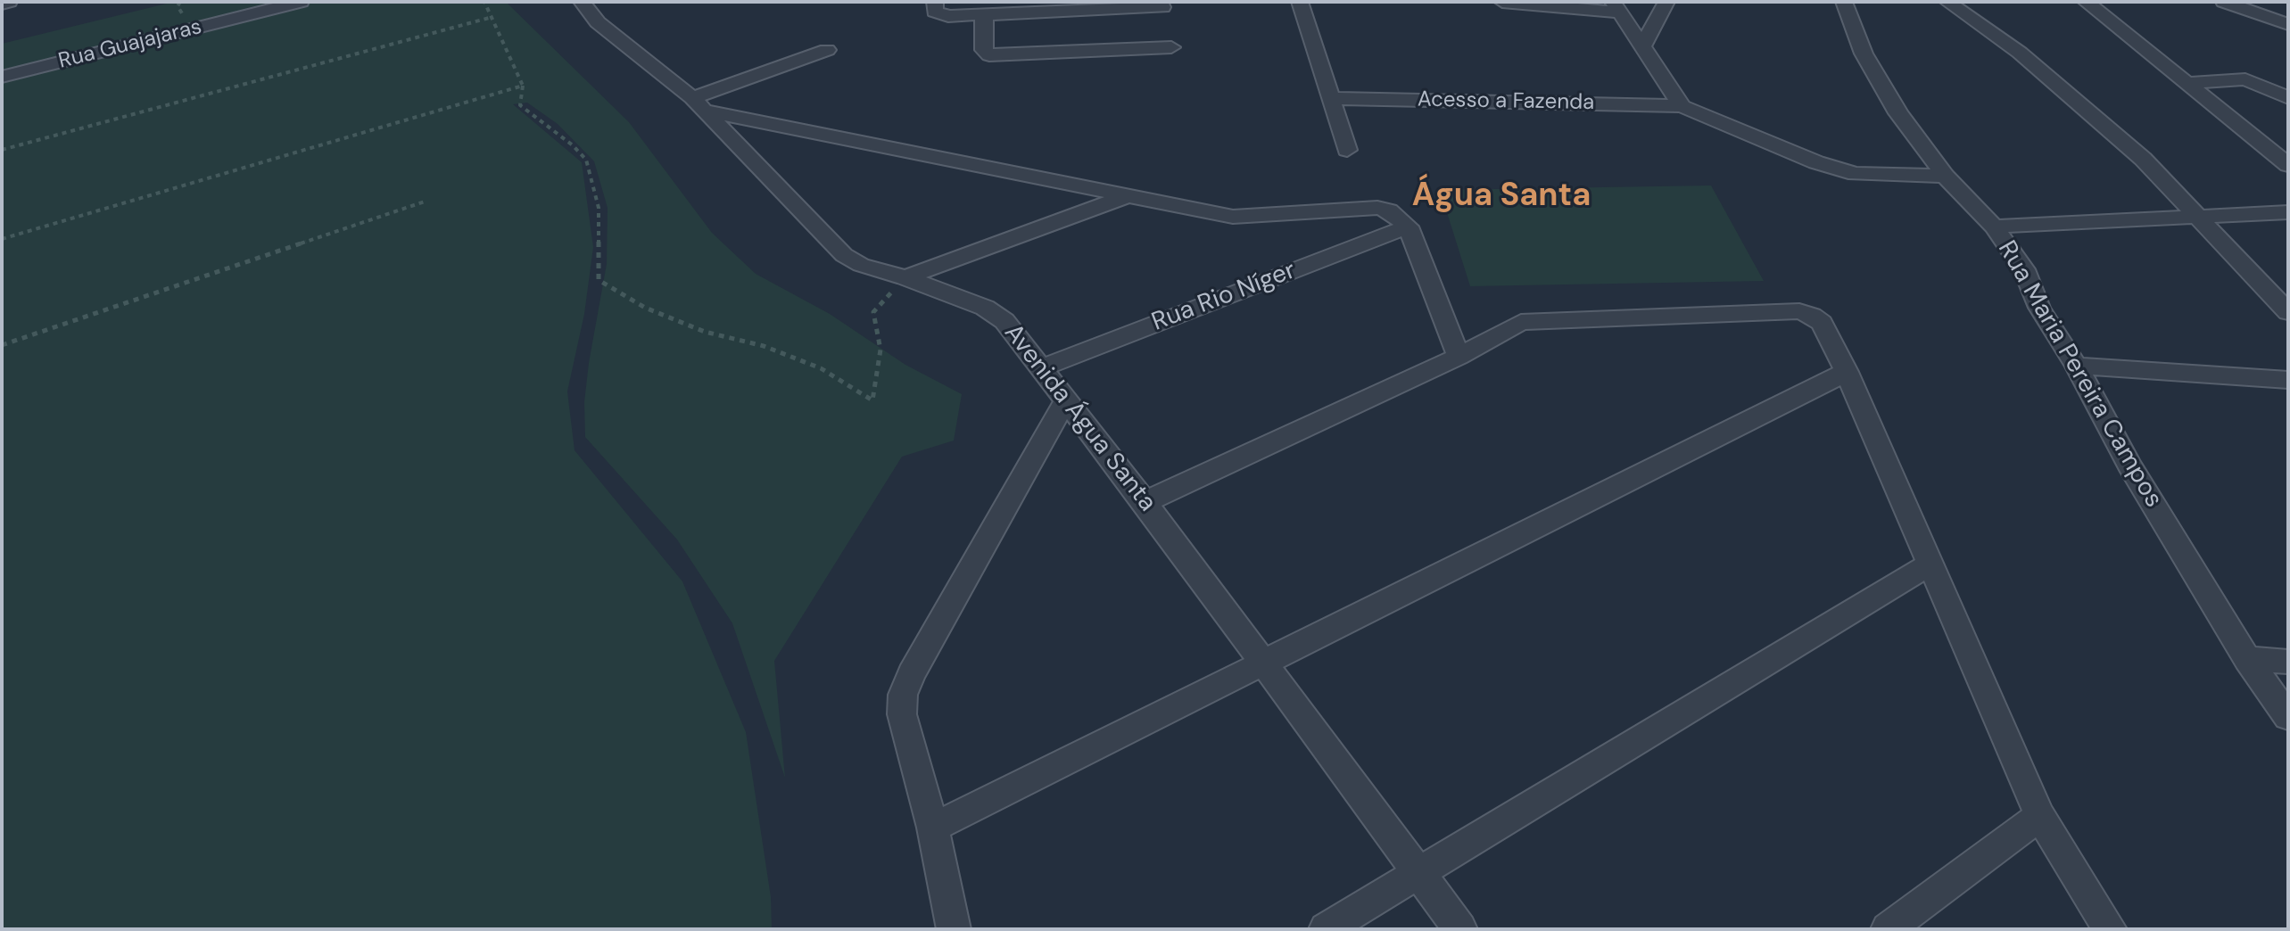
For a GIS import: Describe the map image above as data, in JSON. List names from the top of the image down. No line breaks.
{"streets":{"street":["Rua Guajajaras","Acesso a Fazenda","Rua Rio Níger","Rua Maria Pereira Campos","Avenida Água Santa"]},"crossings":[["Rua Rio Níger","Avenida Água Santa"]],"districts":["Água Santa"]}
